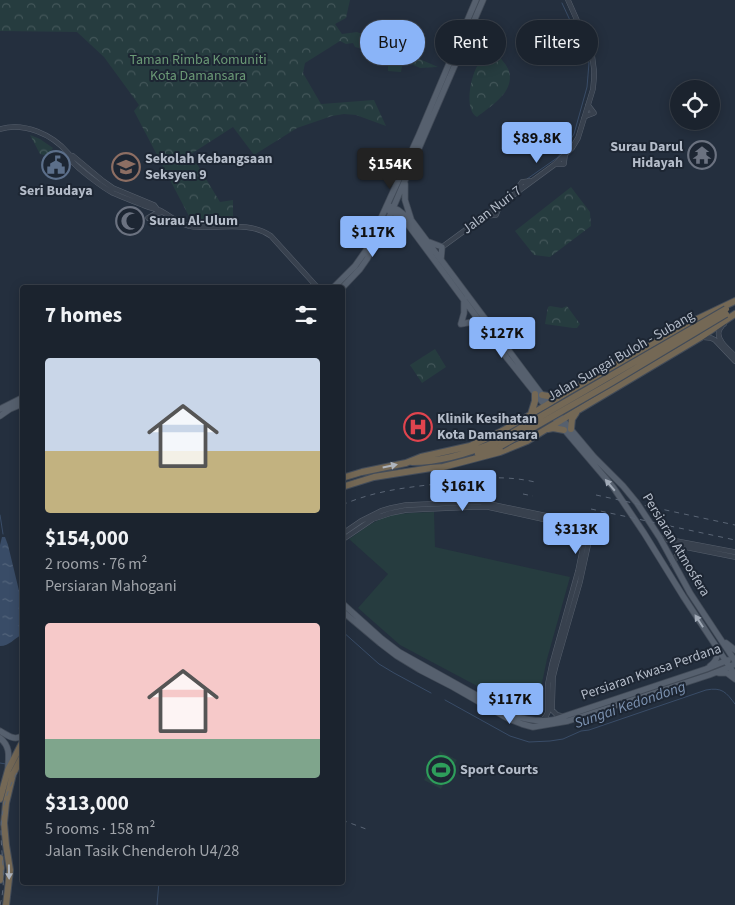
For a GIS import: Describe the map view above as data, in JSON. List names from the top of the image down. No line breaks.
{"streets":{"highway":["Jalan Sungai Buloh - Subang"],"main road":["Persiaran Atmosfera","Persiaran Kwasa Perdana"],"street":["Jalan Nuri 7"]},"crossings":[["Jalan Sungai Buloh - Subang","Persiaran Atmosfera"],["Persiaran Atmosfera","Persiaran Kwasa Perdana"]],"water":["Sungai Kedondong"],"parks":["Taman Rimba Komuniti Kota Damansara"],"places":{"temple":["Surau Darul Hidayah"],"public building":["Seri Budaya"],"school or university":["Sekolah Kebangsaan Seksyen 9"],"mosque":["Surau Al-Ulum"],"hospital":["Klinik Kesihatan Kota Damansara"],"sports":["Sport Courts"]},"page":{"chip":["Buy","Rent","Filters"],"price":["$89.8K","$154K","$117K","$127K","$161K","$313K","$117K"],"heading":"7 homes","list":[{"name":"$154,000","note":"2 rooms · 76 m² · Persiaran Mahogani"},{"name":"$313,000","note":"5 rooms · 158 m² · Jalan Tasik Chenderoh U4/28"}]}}
